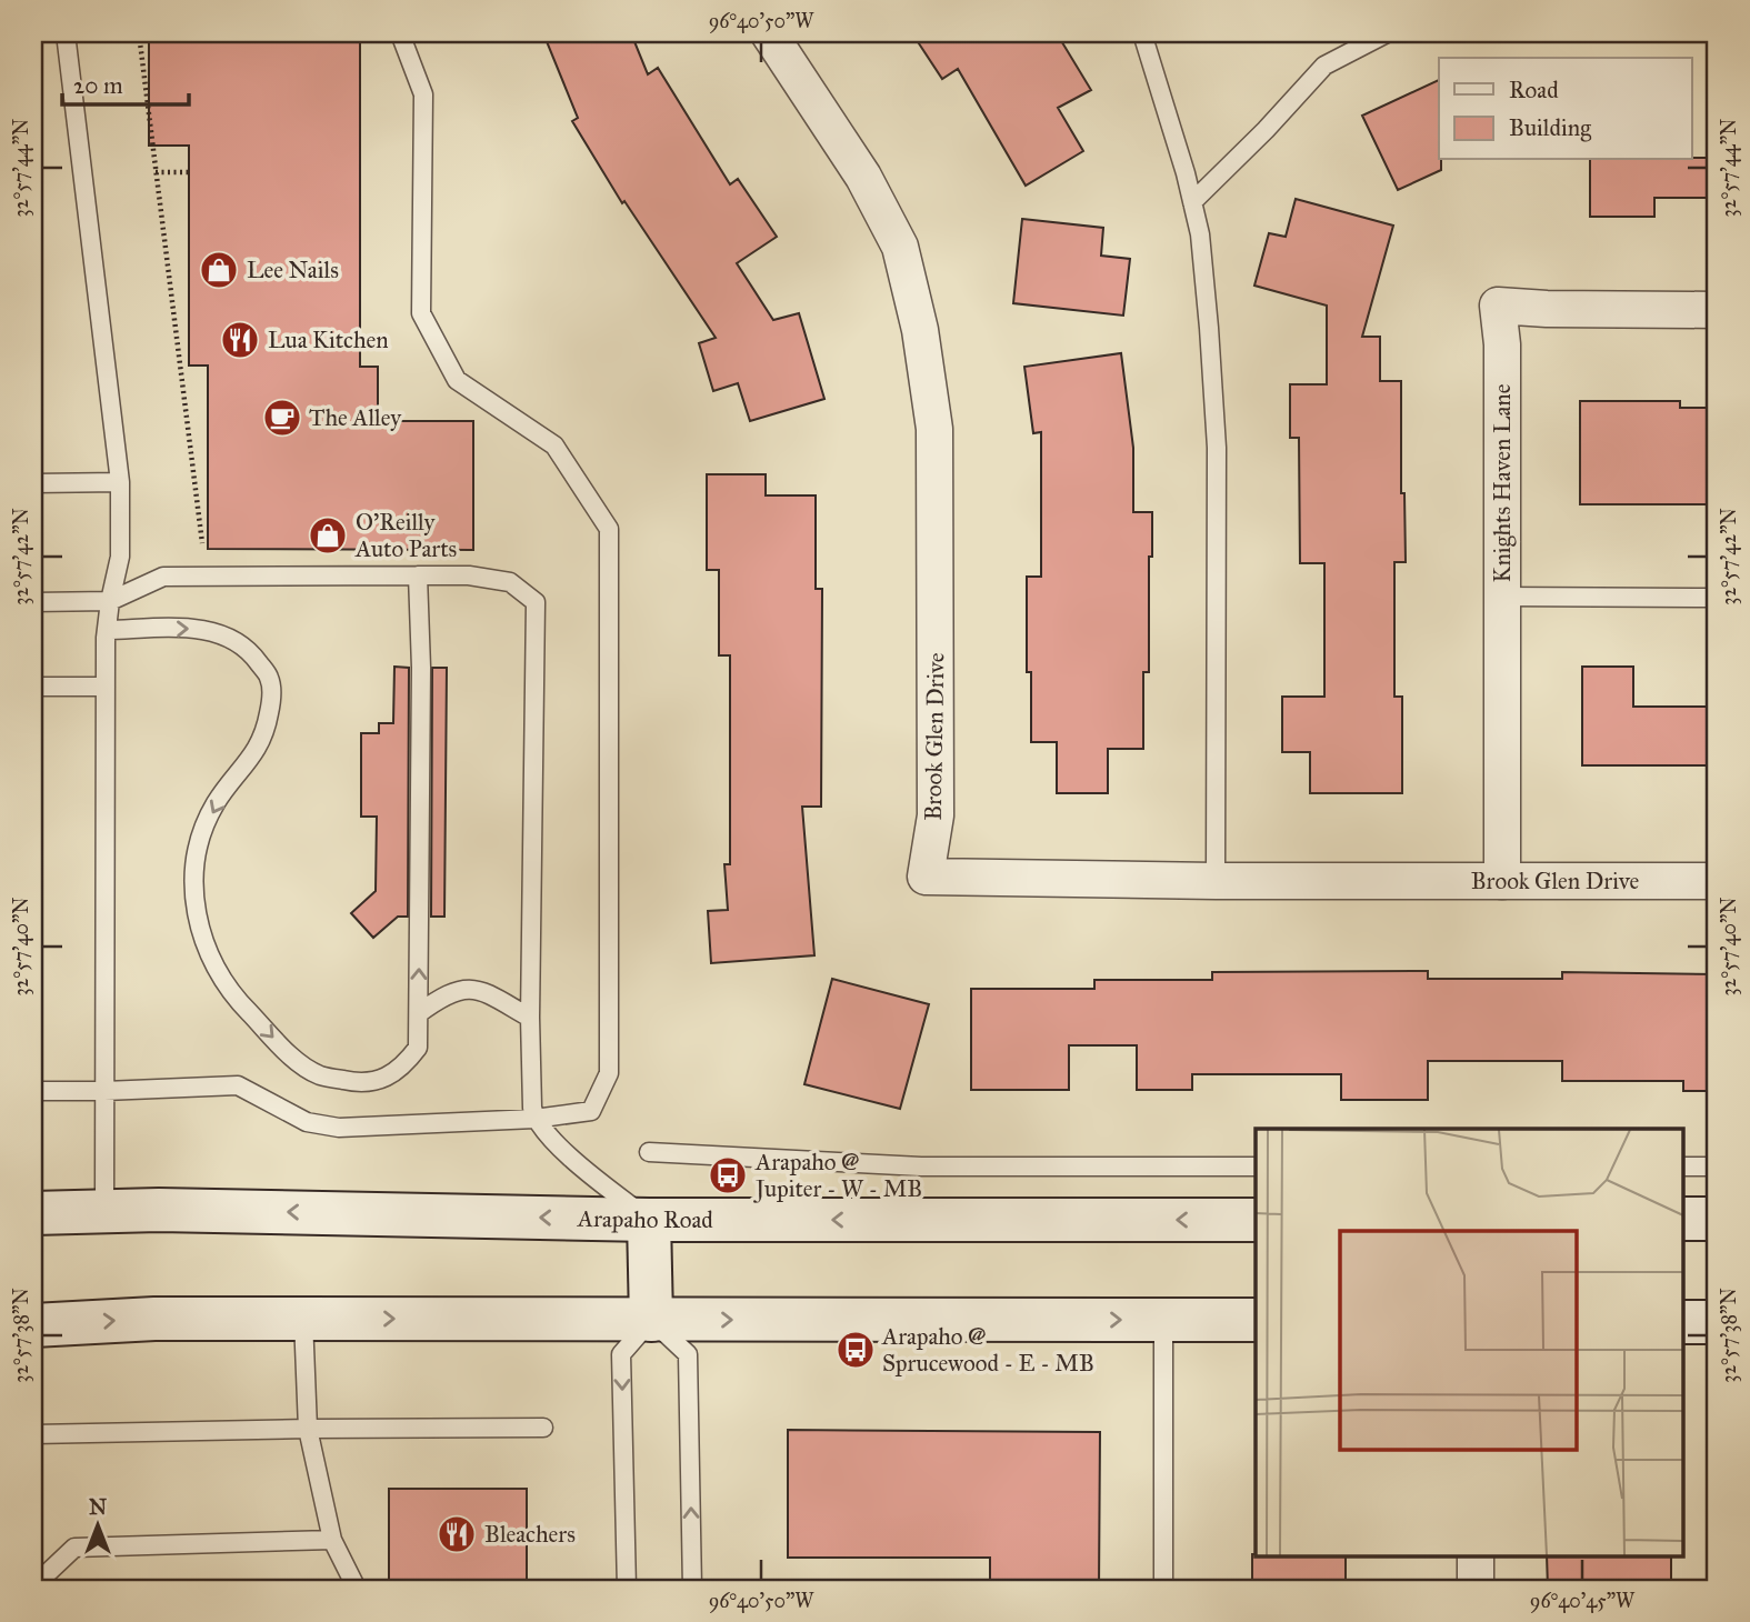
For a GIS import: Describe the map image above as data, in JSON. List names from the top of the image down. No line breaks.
{"streets":{"main road":["Arapaho Road"],"street":["Knights Haven Lane","Brook Glen Drive"]},"crossings":[["Knights Haven Lane","Brook Glen Drive"]],"places":{"shop":["Lee Nails","O’Reilly Auto Parts"],"restaurant":["Lua Kitchen","Bleachers"],"cafe":["The Alley"],"bus stop":["Arapaho @ Jupiter - W - MB","Arapaho @ Sprucewood - E - MB"]},"legend":["Road","Building"],"scale_bar":"20 m","north":"top","coordinates":["96°40'50\"W","32°57'44\"N","32°57'42\"N","32°57'40\"N","32°57'38\"N","96°40'45\"W"]}
